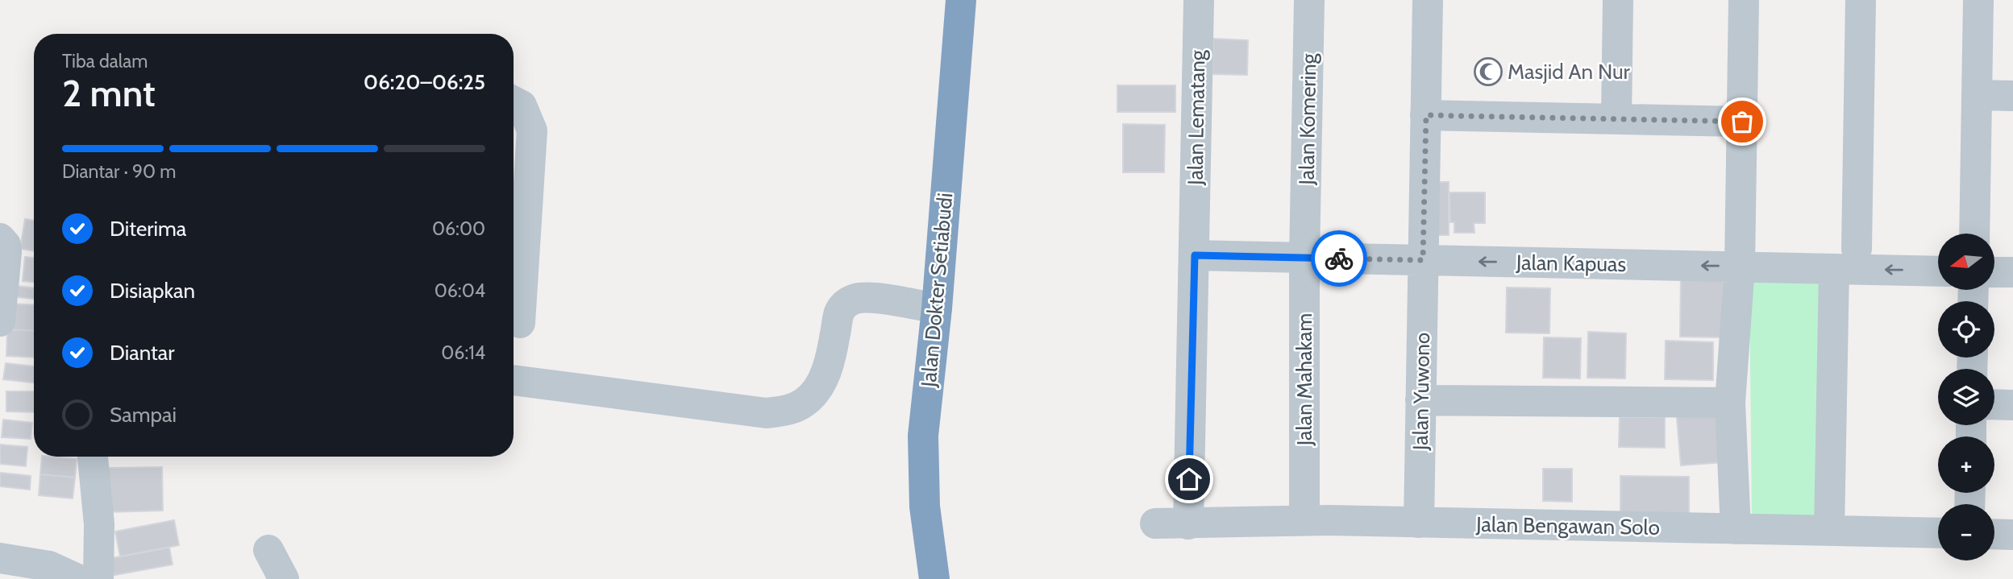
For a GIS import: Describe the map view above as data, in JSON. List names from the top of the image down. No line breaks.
{"streets":{"highway":["Jalan Dokter Setiabudi"],"street":["Jalan Lematang","Jalan Komering","Jalan Kapuas","Jalan Mahakam","Jalan Yuwono","Jalan Bengawan Solo"]},"crossings":[["Jalan Lematang","Jalan Kapuas"],["Jalan Lematang","Jalan Bengawan Solo"],["Jalan Komering","Jalan Kapuas"],["Jalan Komering","Jalan Mahakam"],["Jalan Kapuas","Jalan Mahakam"],["Jalan Kapuas","Jalan Yuwono"],["Jalan Mahakam","Jalan Bengawan Solo"],["Jalan Yuwono","Jalan Bengawan Solo"]],"places":{"mosque":["Masjid An Nur"]},"north":"left","page":{"heading":["2 mnt","Tiba dalam","06:20–06:25"],"bar":"Diantar · 90 m","list":[["Diterima","06:00"],["Disiapkan","06:04"],["Diantar","06:14"],"Sampai"],"map_buttons":["+","−"]}}
